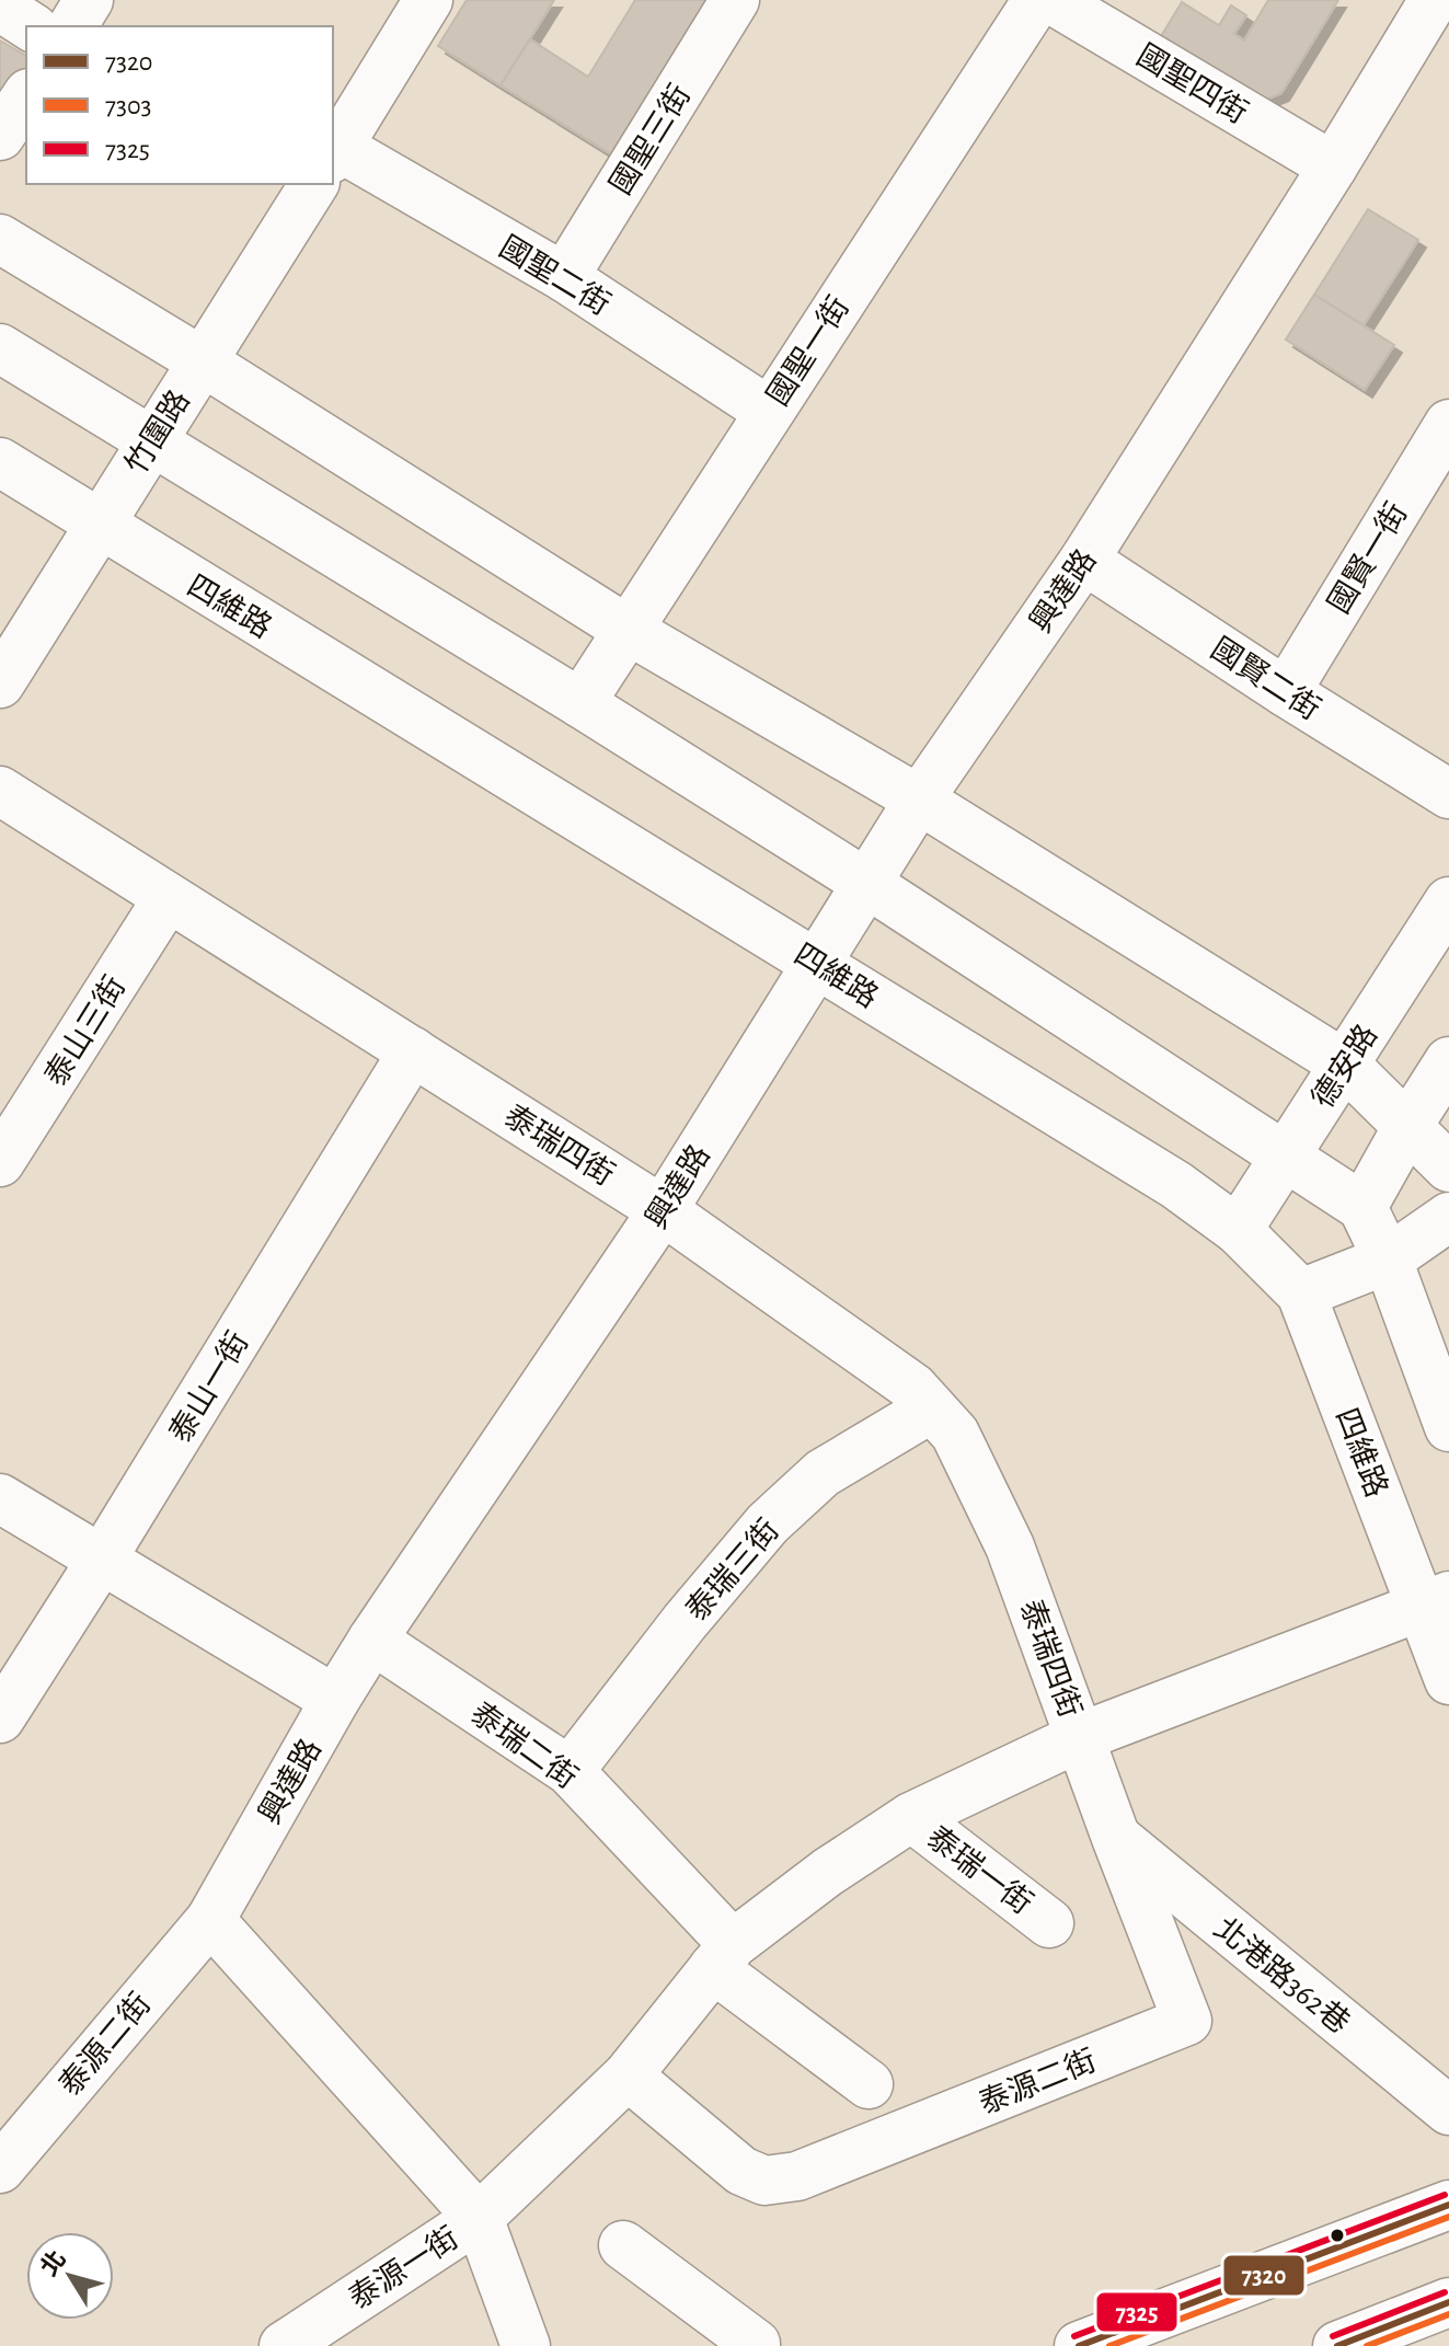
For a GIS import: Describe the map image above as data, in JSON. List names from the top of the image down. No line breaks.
{"streets":{"street":["國聖四街","國聖三街","國聖二街","國聖一街","竹圍路","國賢一街","興達路","四維路","國賢二街","泰山三街","德安路","泰瑞四街","泰山一街","泰瑞三街","泰瑞二街","泰瑞一街","北港路362巷","泰源二街","泰源一街"]},"crossings":[["國聖四街","興達路"],["國聖三街","國聖二街"],["國聖二街","國聖一街"],["竹圍路","四維路"],["國賢一街","國賢二街"],["興達路","四維路"],["興達路","國賢二街"],["興達路","泰瑞四街"],["興達路","泰瑞二街"],["興達路","泰源二街"],["四維路","德安路"],["四維路","泰源一街"],["泰山三街","泰瑞四街"],["泰瑞四街","泰山一街"],["泰瑞四街","泰瑞三街"],["泰瑞四街","泰源二街"],["泰瑞四街","泰源一街"],["泰瑞三街","泰瑞二街"],["泰瑞二街","泰源一街"],["泰瑞一街","泰源一街"],["北港路362巷","泰源二街"],["泰源二街","泰源一街"]],"lines":["transit line 7325","transit line 7320","transit line 7303"],"legend":["7320","7303","7325"],"north":"top left"}
